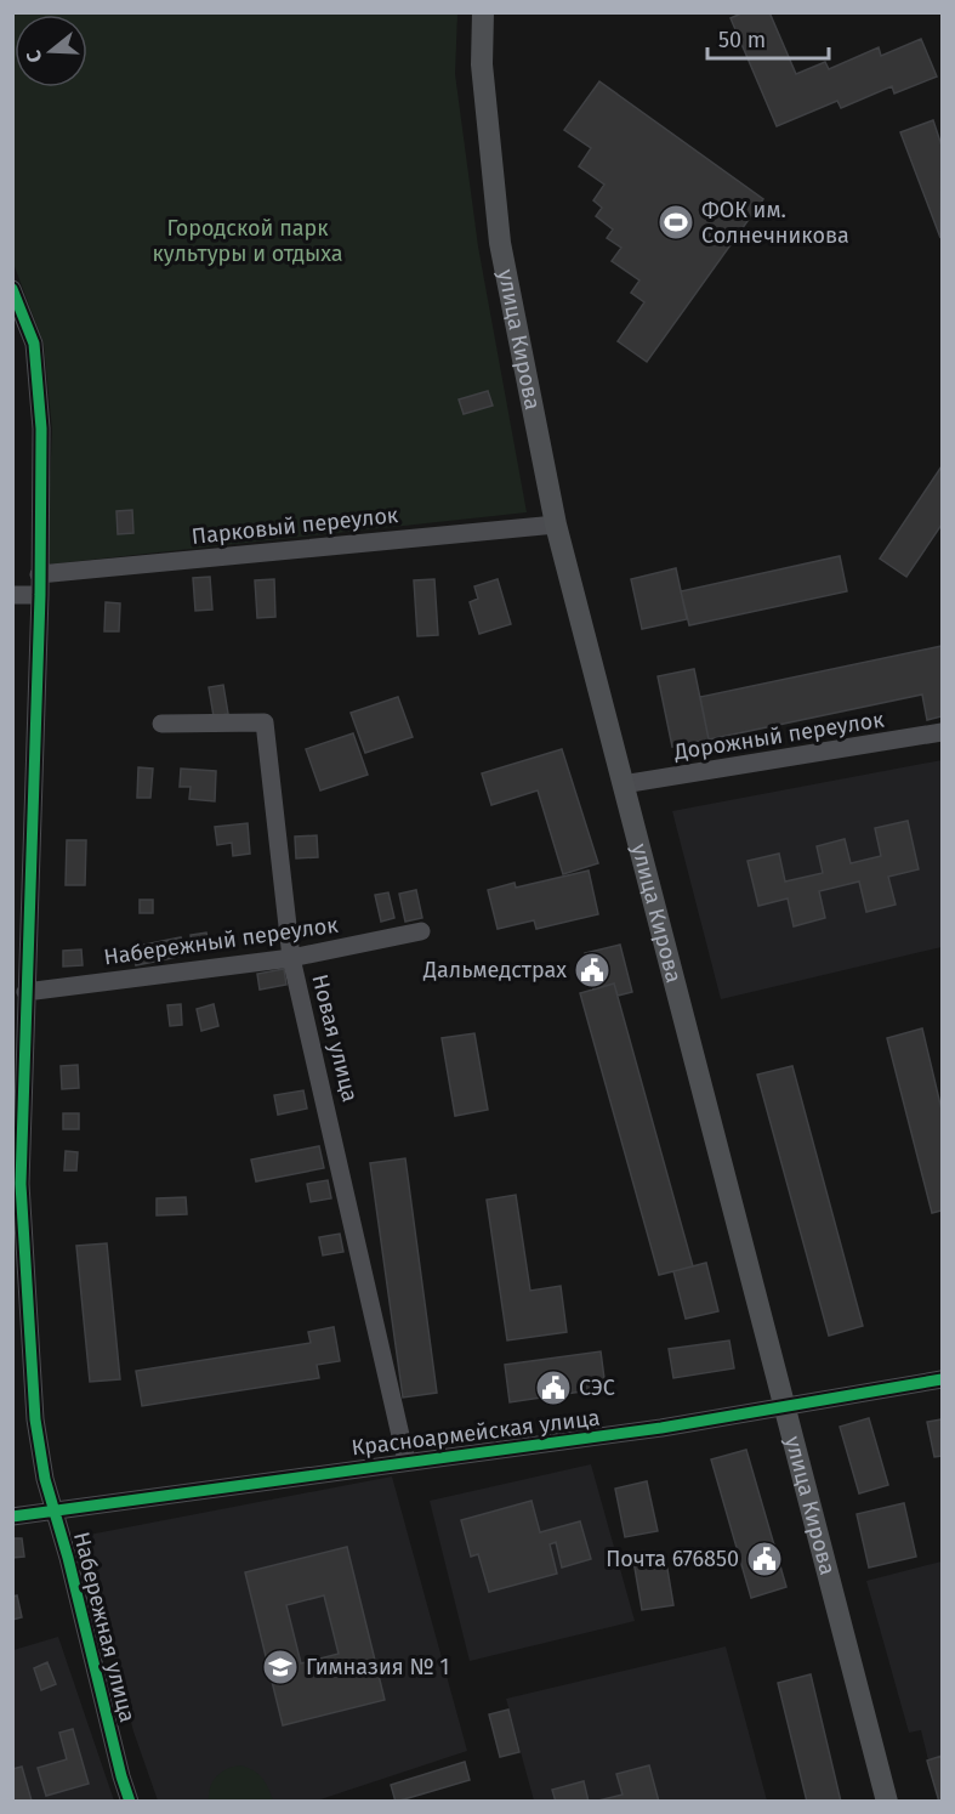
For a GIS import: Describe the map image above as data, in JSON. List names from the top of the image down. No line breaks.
{"streets":{"main road":["улица Кирова"],"street":["Парковый переулок","Дорожный переулок","Набережный переулок","Новая улица","Красноармейская улица","Набережная улица"]},"crossings":[["улица Кирова","Парковый переулок"],["улица Кирова","Дорожный переулок"],["улица Кирова","Красноармейская улица"],["Парковый переулок","Набережная улица"],["Набережный переулок","Новая улица"],["Набережный переулок","Набережная улица"],["Новая улица","Красноармейская улица"],["Красноармейская улица","Набережная улица"]],"parks":["Городской парк культуры и отдыха"],"places":{"sports":["ФОК им. Солнечникова"],"public building":["Дальмедстрах","СЭС","Почта 676850"],"school or university":["Гимназия № 1"]},"scale_bar":"50 m","north":"left"}
